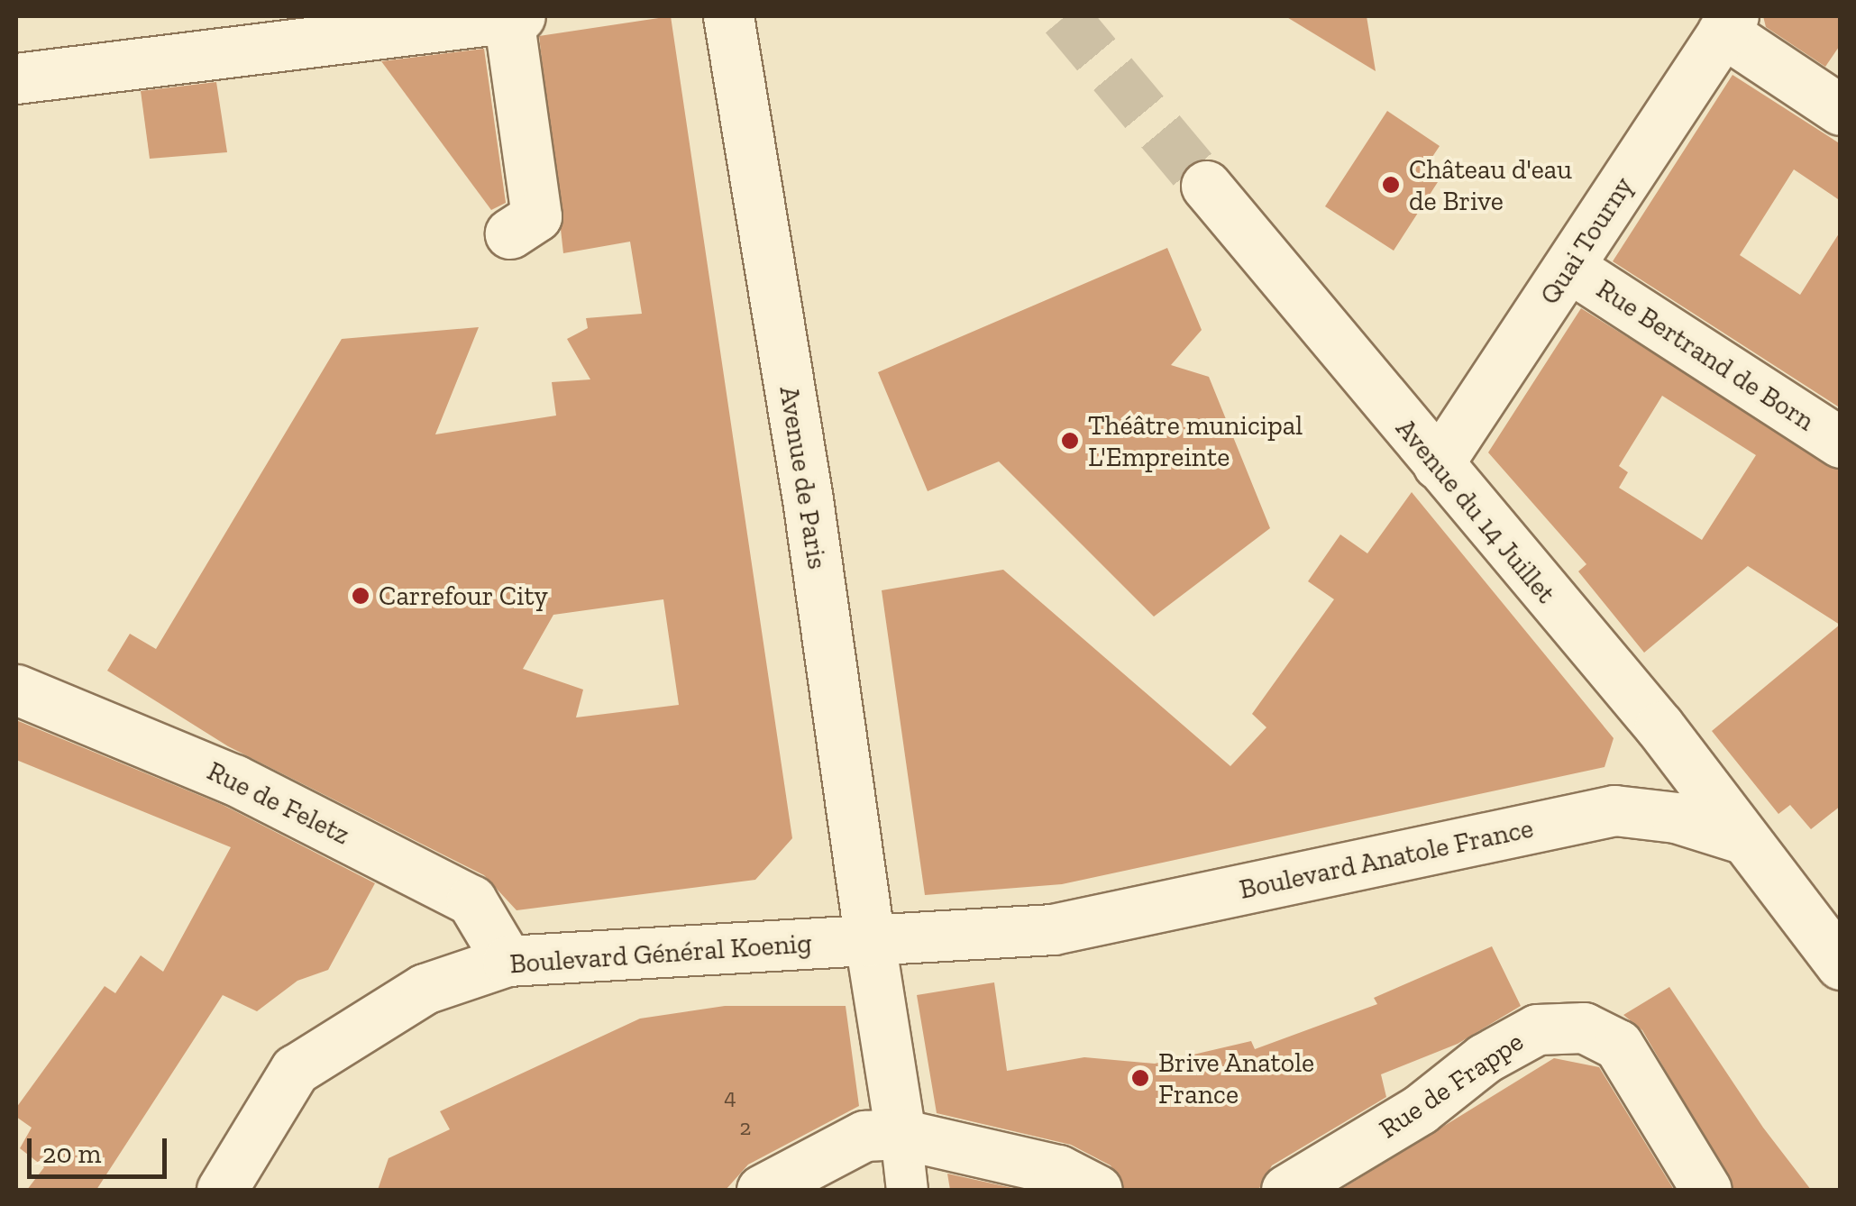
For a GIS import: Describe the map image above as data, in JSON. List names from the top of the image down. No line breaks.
{"streets":{"main road":["Quai Tourny","Rue Bertrand de Born","Avenue de Paris","Avenue du 14 Juillet","Rue de Feletz","Boulevard Anatole France","Boulevard Général Koenig","Rue de Frappe"]},"crossings":[["Quai Tourny","Rue Bertrand de Born"],["Quai Tourny","Avenue du 14 Juillet"],["Avenue de Paris","Boulevard Anatole France"],["Avenue de Paris","Boulevard Général Koenig"],["Avenue du 14 Juillet","Boulevard Anatole France"],["Rue de Feletz","Boulevard Général Koenig"],["Boulevard Anatole France","Boulevard Général Koenig"]],"places":["Château d'eau de Brive","Théâtre municipal L'Empreinte","Carrefour City","Brive Anatole France"],"house_numbers":["4","2"],"scale_bar":"20 m"}
